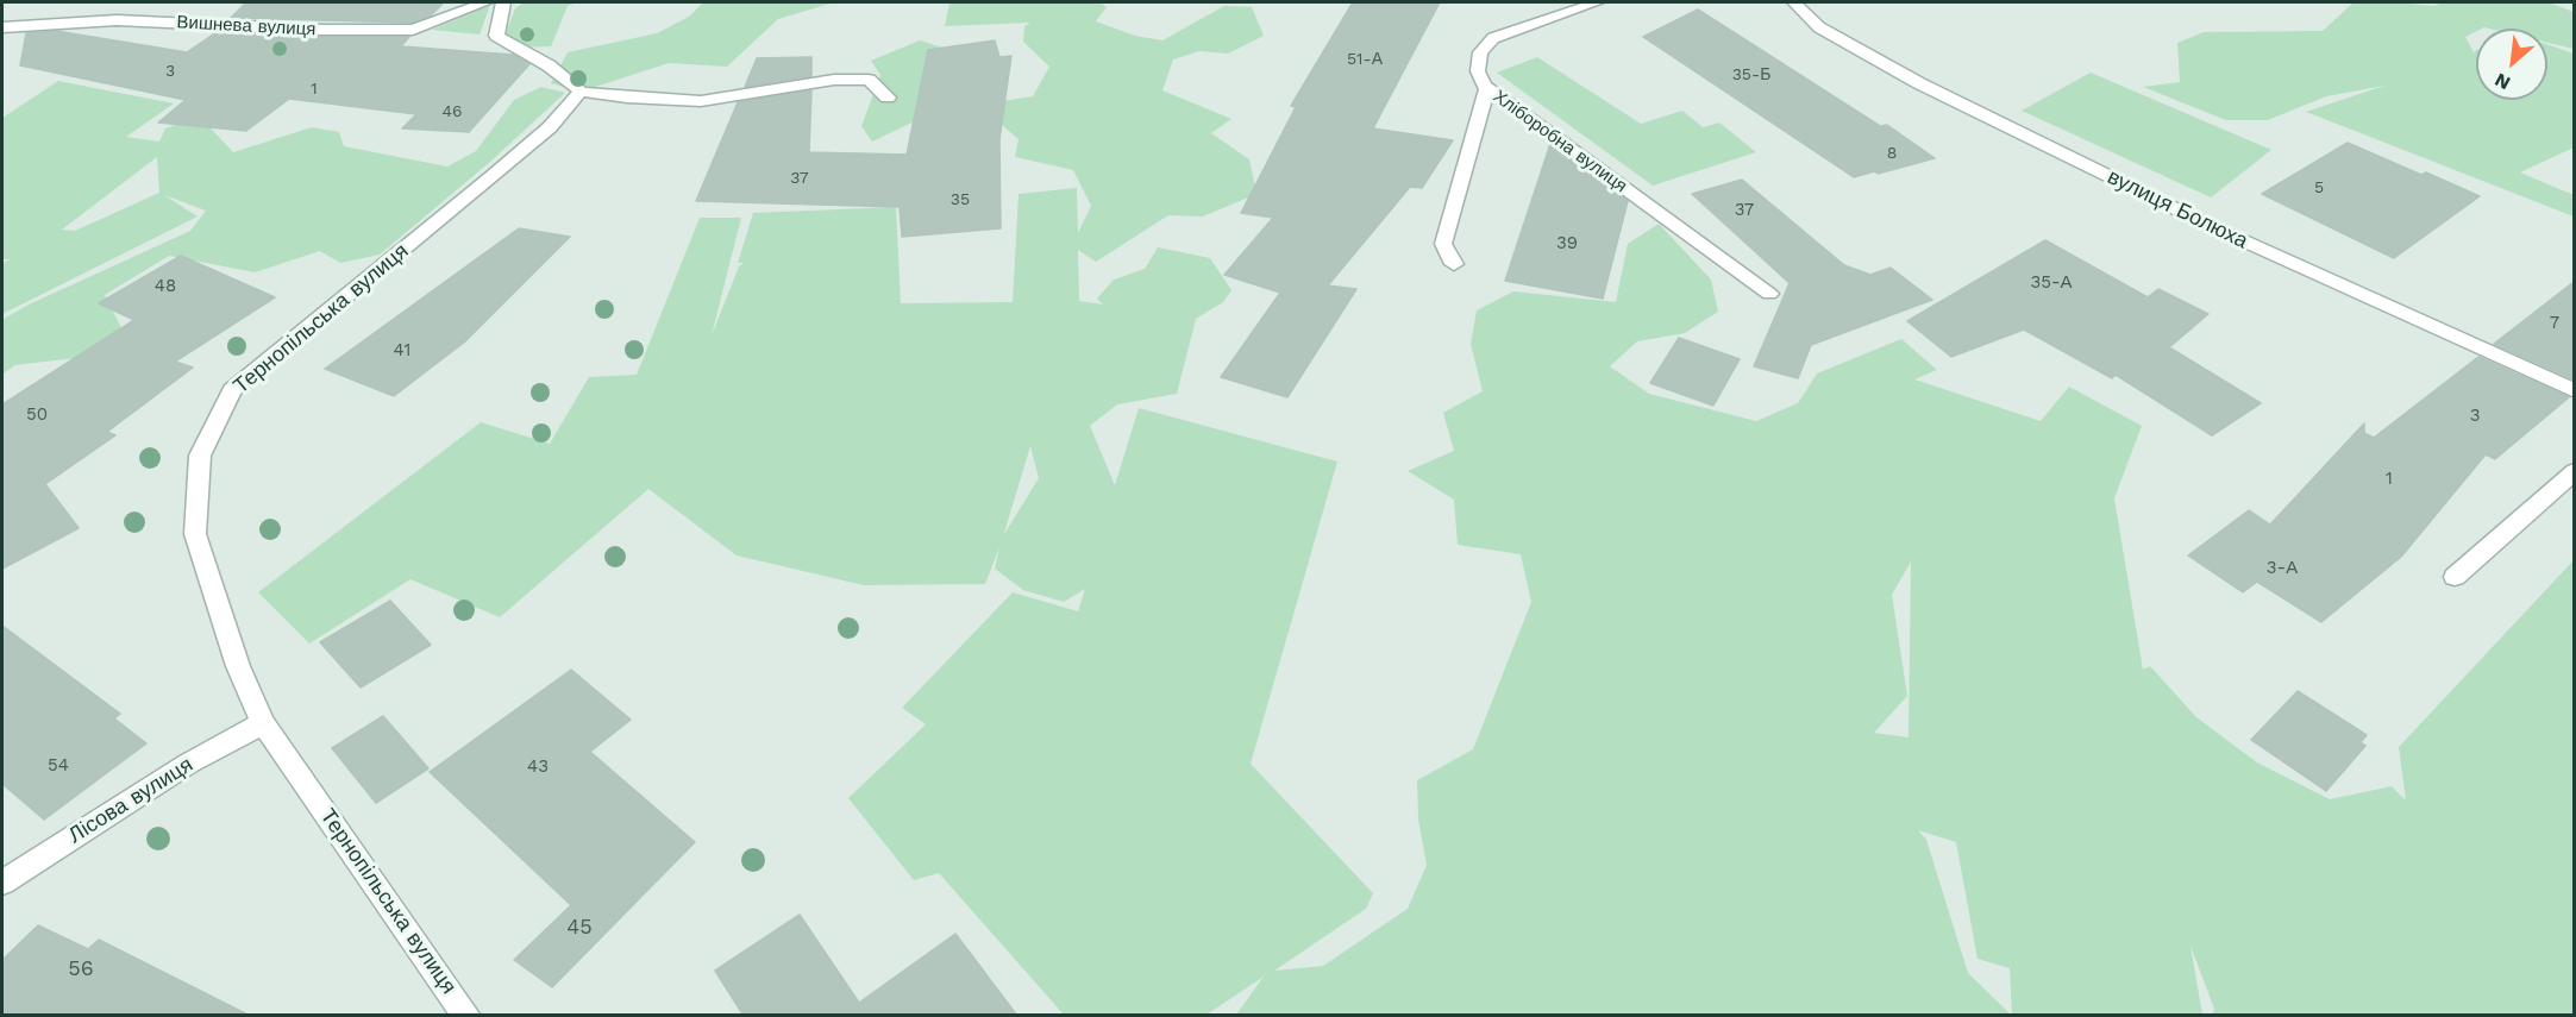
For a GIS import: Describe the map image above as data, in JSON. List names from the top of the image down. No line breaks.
{"streets":{"street":["Вишнева вулиця","Хліборобна вулиця","вулиця Болюха","Тернопільська вулиця","Лісова вулиця"]},"crossings":[["Тернопільська вулиця","Лісова вулиця"]],"house_numbers":["51-А","3","35-Б","1","46","8","37","5","35","37","39","35-А","48","7","41","50","3","1","3-А","54","43","45","56"],"north":"bottom left"}
